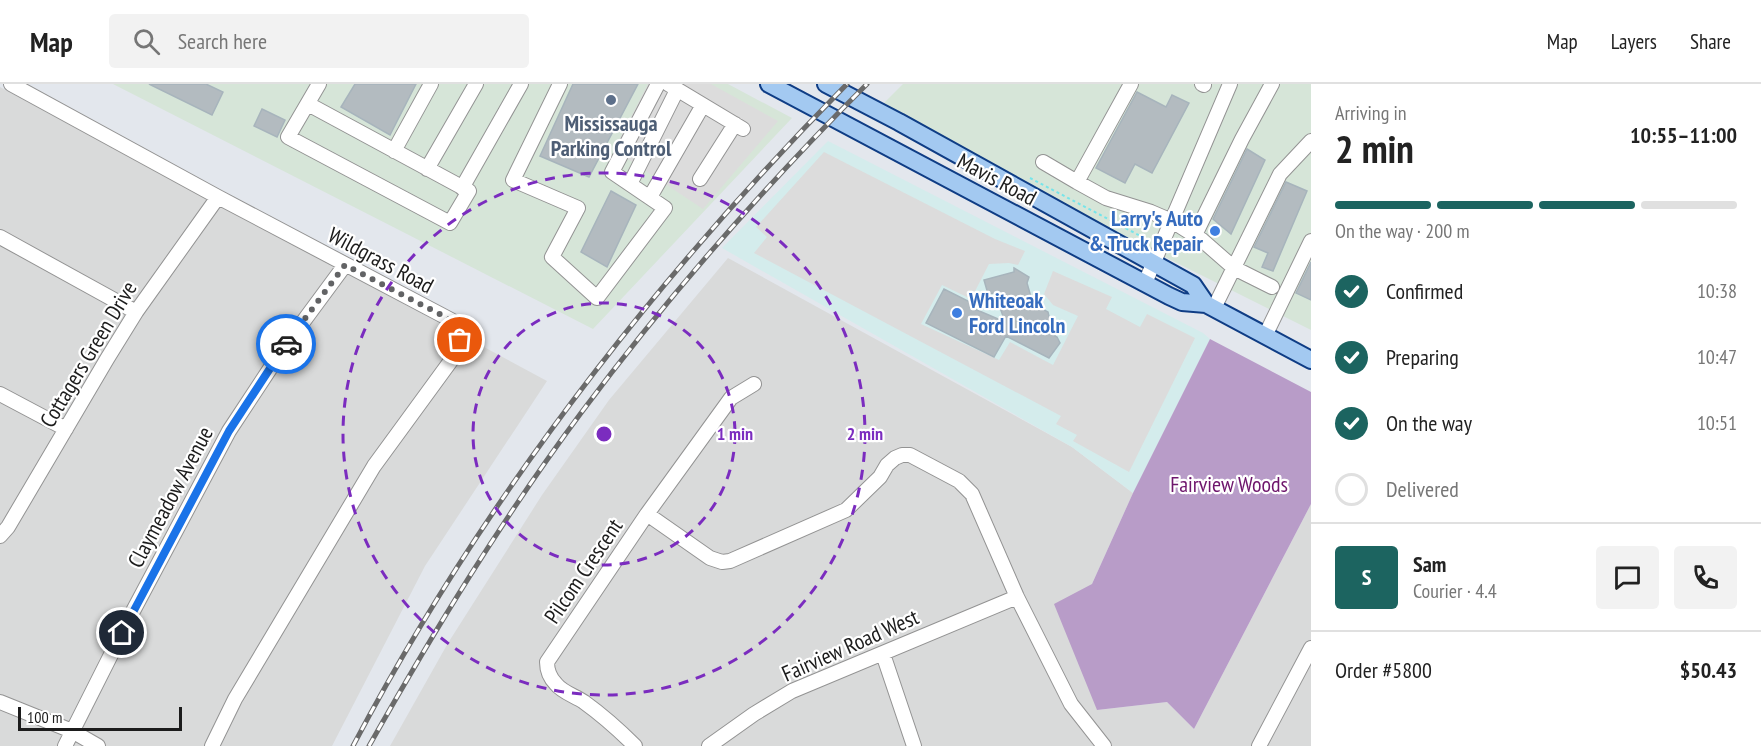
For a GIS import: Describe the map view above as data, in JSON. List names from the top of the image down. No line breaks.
{"streets":{"main road":["Mavis Road"],"street":["Wildgrass Road","Cottagers Green Drive","Claymeadow Avenue","Pilcom Crescent","Fairview Road West"]},"crossings":[["Wildgrass Road","Cottagers Green Drive"],["Wildgrass Road","Claymeadow Avenue"],["Pilcom Crescent","Fairview Road West"]],"parks":["Fairview Woods"],"places":["Mississauga Parking Control","Larry's Auto & Truck Repair","Whiteoak Ford Lincoln"],"scale_bar":"100 m","page":{"header":"Map","search":"Search here","nav":["Map","Layers","Share"],"heading":["2 min","Arriving in","10:55–11:00"],"panel":["Sam","Courier · 4.4","Order #5800","$50.43"],"bar":"On the way · 200 m","list":[["Confirmed","10:38"],["Preparing","10:47"],["On the way","10:51"],"Delivered"],"round":"S","scale":"100 m"},"rings":["1 min","2 min"]}
